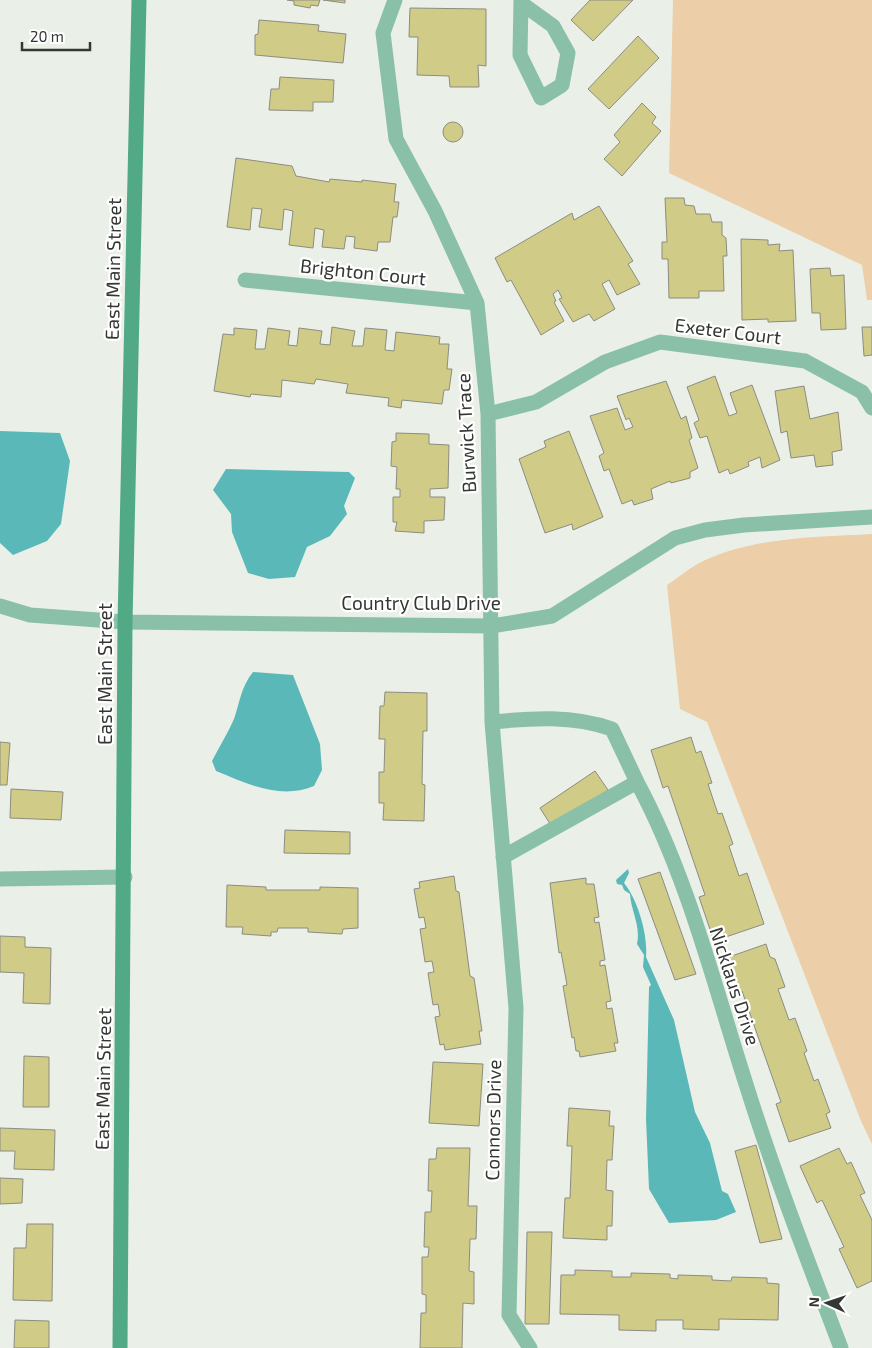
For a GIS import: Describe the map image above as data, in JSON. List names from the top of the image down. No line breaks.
{"streets":{"main road":["East Main Street"],"street":["Brighton Court","Exeter Court","Burwick Trace","Country Club Drive","Nicklaus Drive","Connors Drive"]},"crossings":[["East Main Street","Country Club Drive"],["Brighton Court","Burwick Trace"],["Exeter Court","Burwick Trace"],["Burwick Trace","Country Club Drive"],["Burwick Trace","Nicklaus Drive"],["Burwick Trace","Connors Drive"]],"scale_bar":"20 m","north":"left"}
